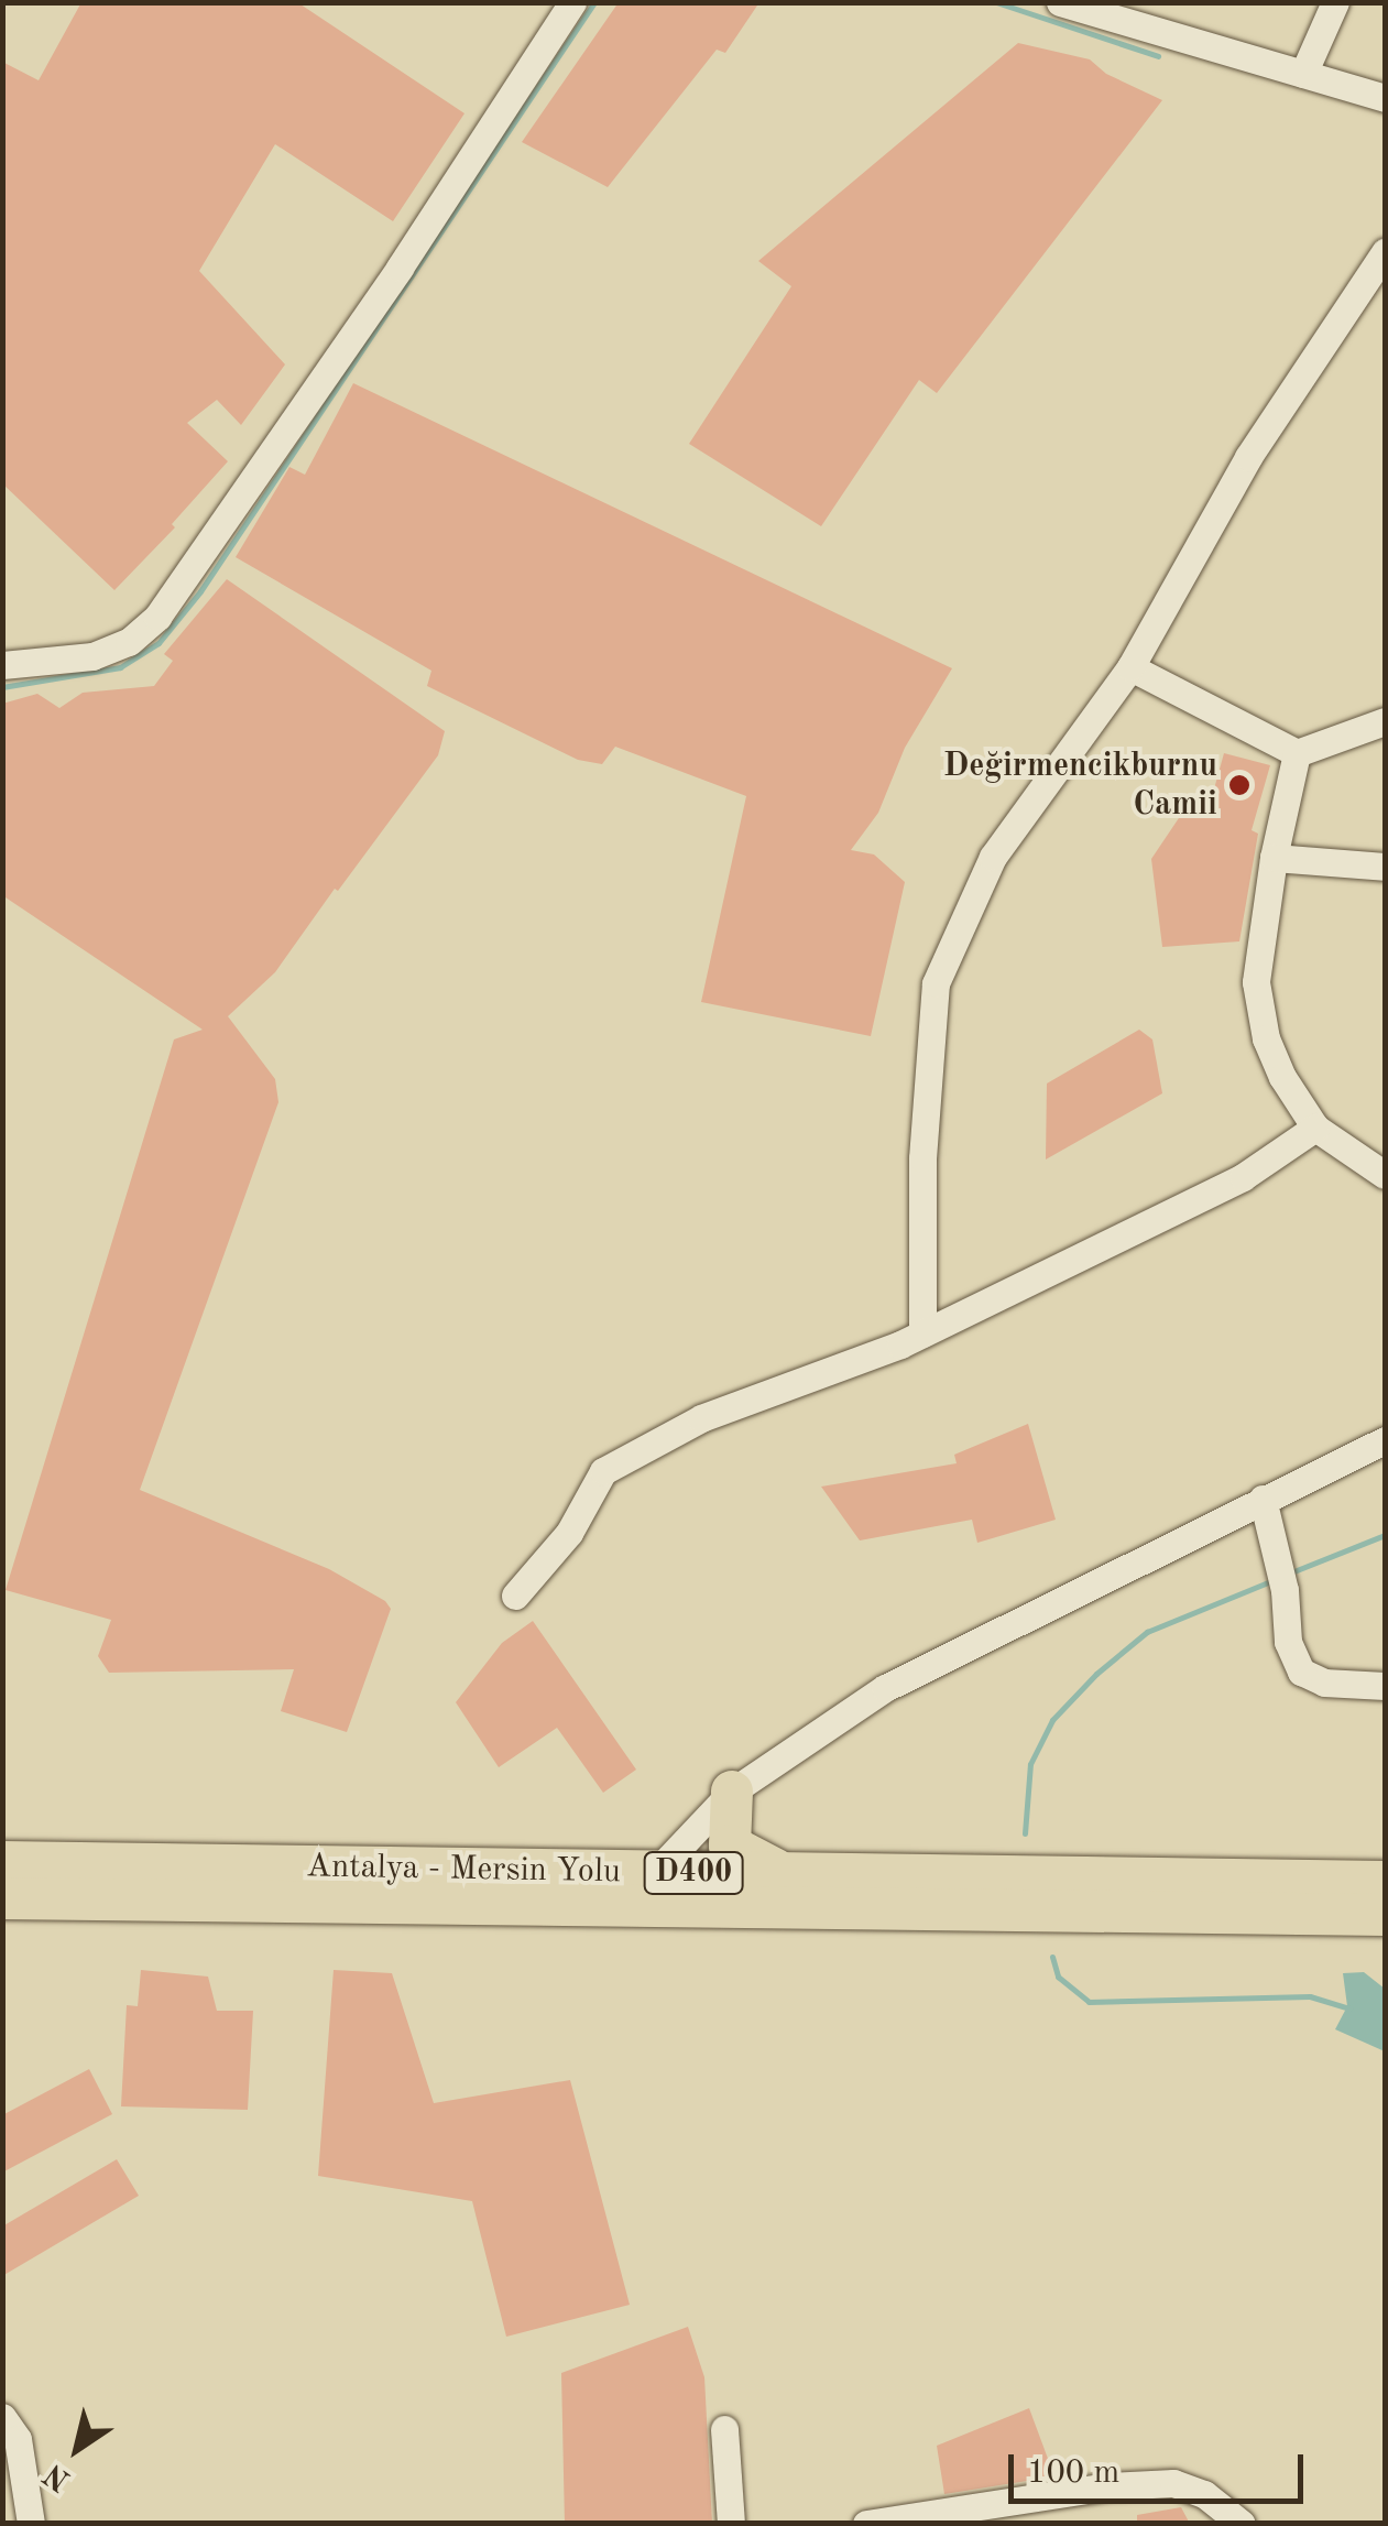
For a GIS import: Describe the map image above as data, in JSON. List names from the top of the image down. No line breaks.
{"streets":{"highway":["Antalya - Mersin Yolu","D400"]},"places":["Değirmencikburnu Camii"],"scale_bar":"100 m","north":"bottom left"}
